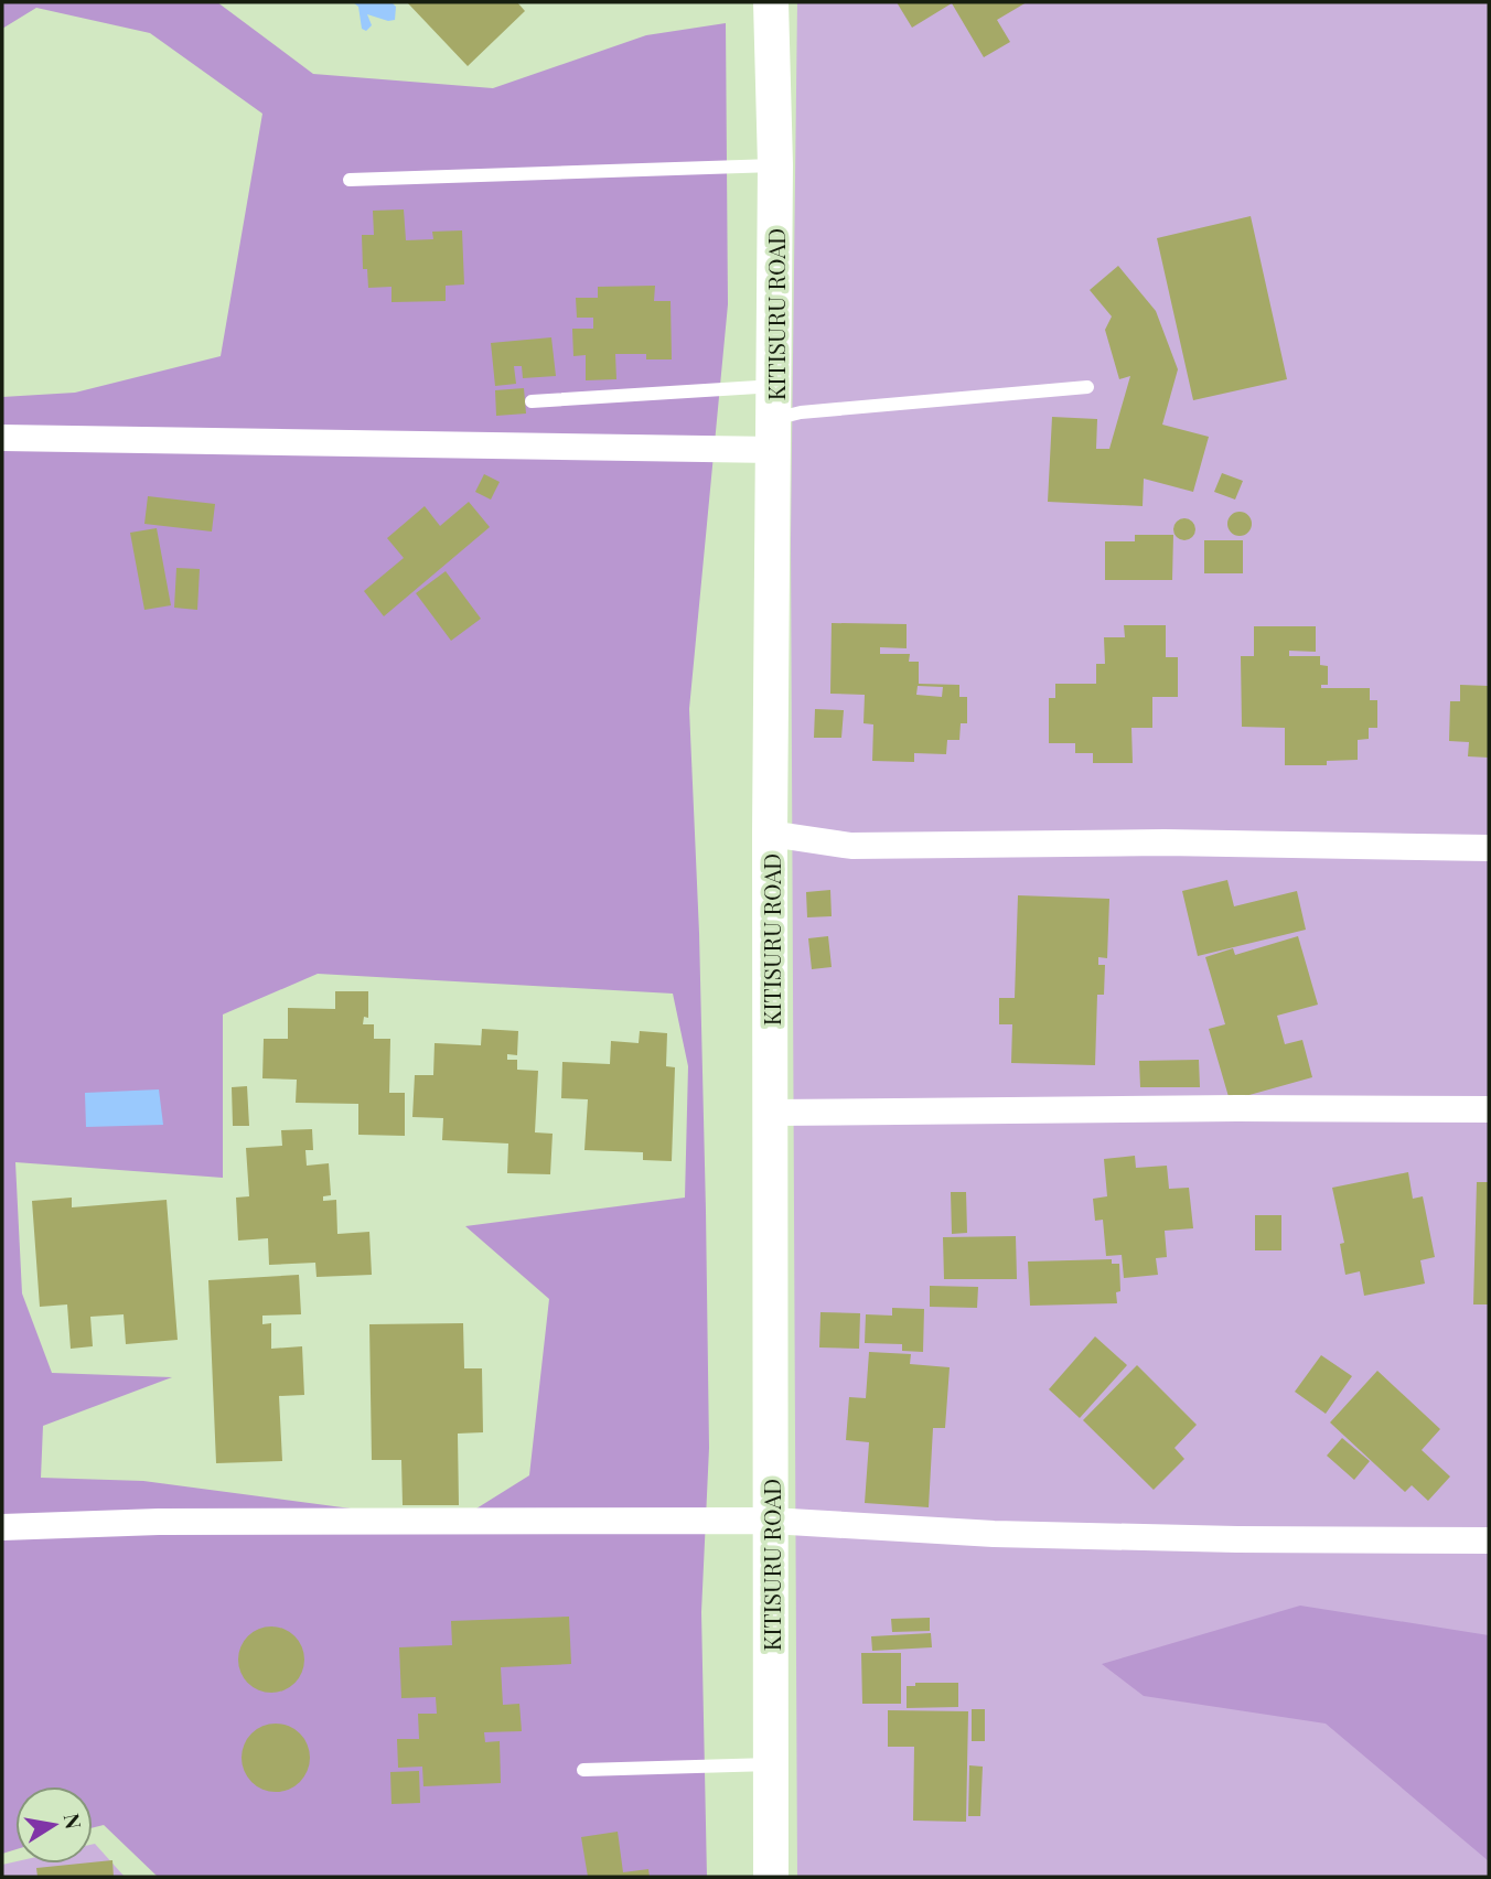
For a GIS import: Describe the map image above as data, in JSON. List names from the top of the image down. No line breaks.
{"streets":{"street":["KITISURU ROAD"]},"north":"right"}
